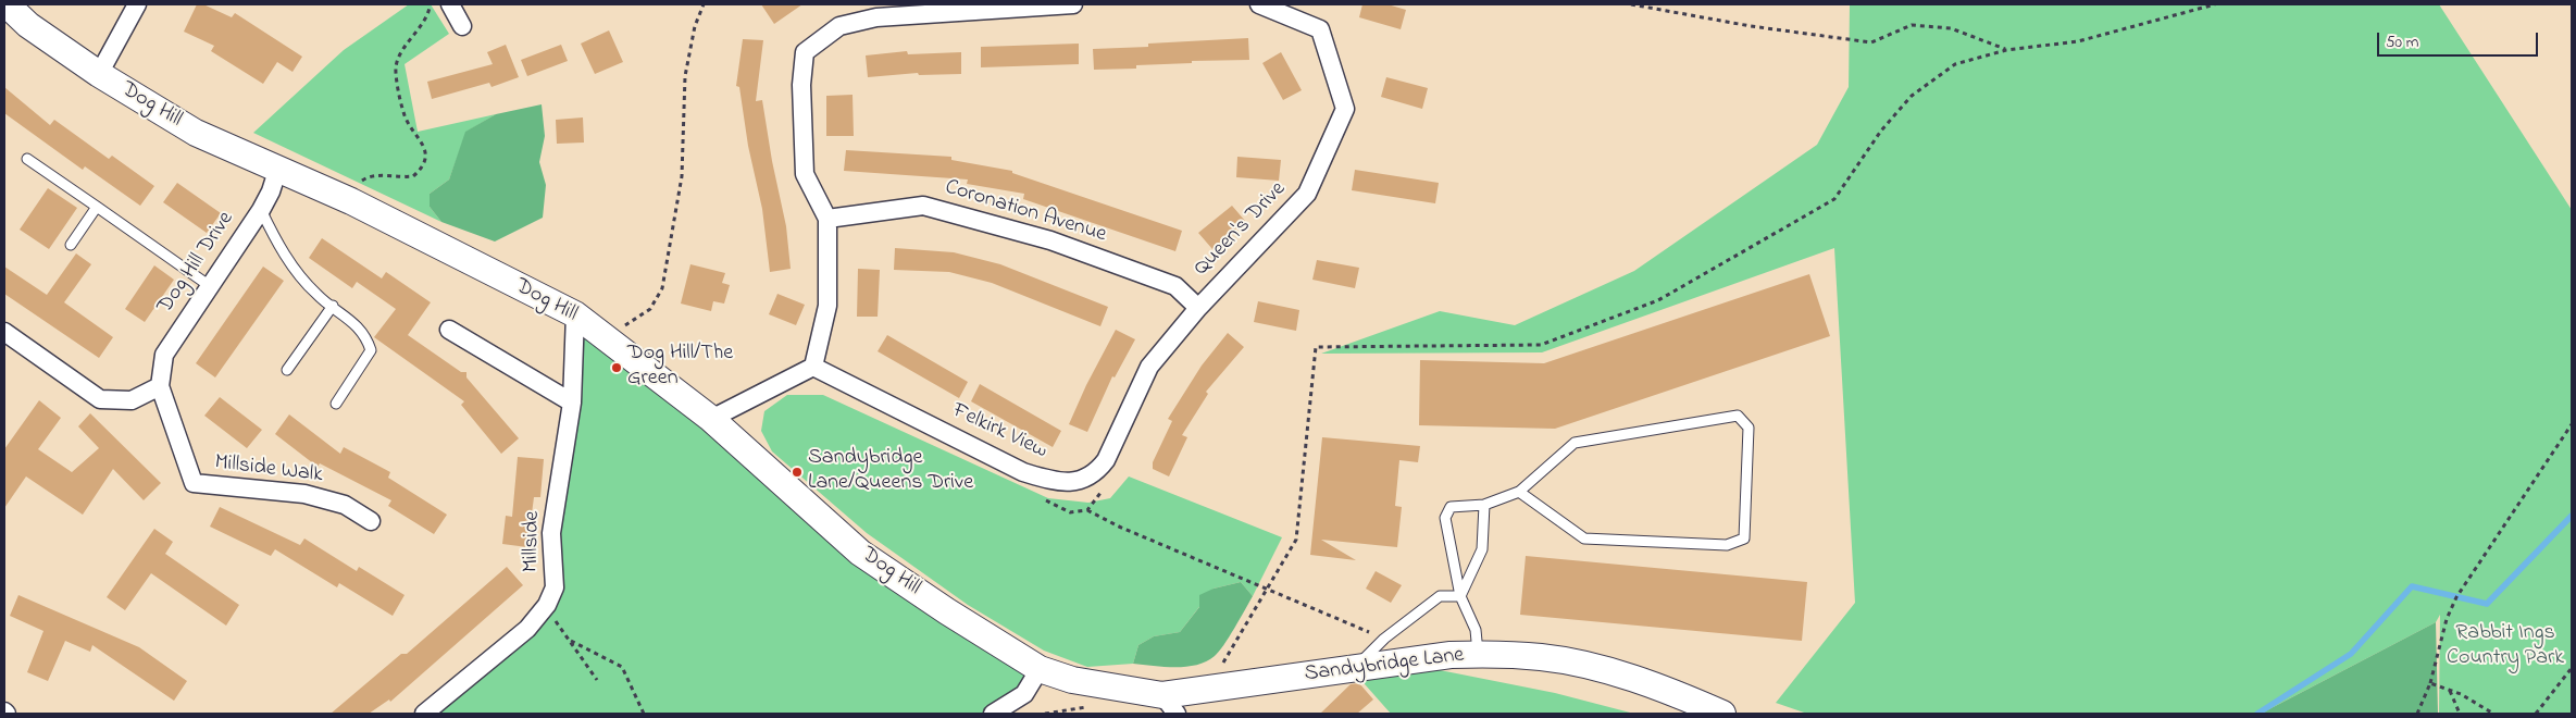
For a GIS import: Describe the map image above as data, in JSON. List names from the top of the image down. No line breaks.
{"streets":{"street":["Dog Hill","Coronation Avenue","Queen's Drive","Dog Hill Drive","Felkirk View","Millside Walk","Millside","Sandybridge Lane"]},"crossings":[["Dog Hill","Dog Hill Drive"],["Dog Hill","Millside"],["Dog Hill","Sandybridge Lane"],["Coronation Avenue","Queen's Drive"],["Coronation Avenue","Felkirk View"],["Queen's Drive","Felkirk View"],["Dog Hill Drive","Millside Walk"]],"parks":["Rabbit Ings Country Park"],"places":["Dog Hill/The Green","Sandybridge Lane/Queens Drive"],"scale_bar":"50 m"}
